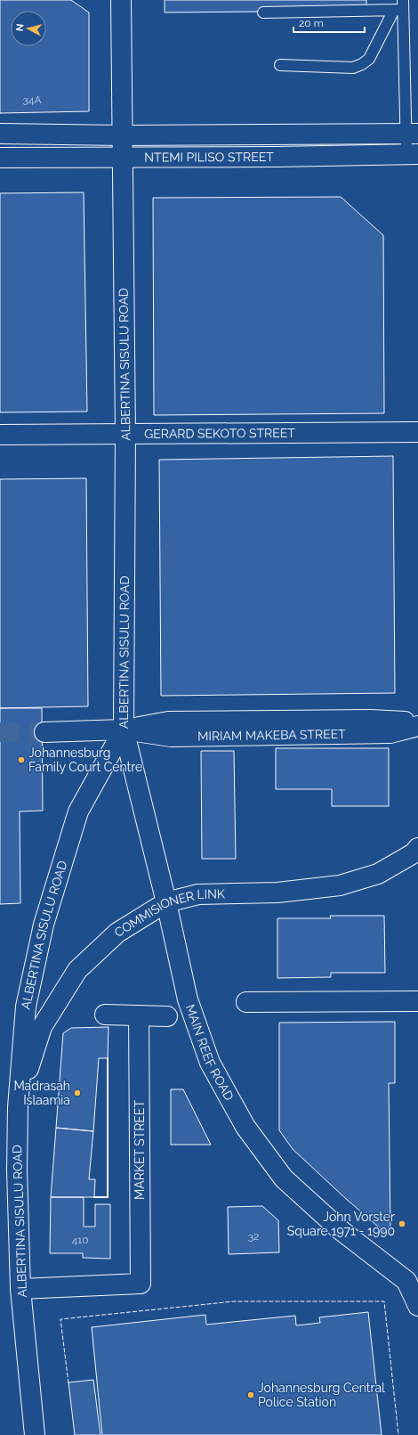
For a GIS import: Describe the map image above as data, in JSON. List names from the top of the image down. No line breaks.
{"streets":{"main road":["NTEMI PILISO STREET","ALBERTINA SISULU ROAD","GERARD SEKOTO STREET","MIRIAM MAKEBA STREET","COMMISIONER LINK","MAIN REEF ROAD","MARKET STREET"]},"crossings":[["NTEMI PILISO STREET","ALBERTINA SISULU ROAD"],["ALBERTINA SISULU ROAD","GERARD SEKOTO STREET"],["ALBERTINA SISULU ROAD","MIRIAM MAKEBA STREET"],["ALBERTINA SISULU ROAD","COMMISIONER LINK"],["ALBERTINA SISULU ROAD","MAIN REEF ROAD"],["ALBERTINA SISULU ROAD","MARKET STREET"],["MIRIAM MAKEBA STREET","MAIN REEF ROAD"],["COMMISIONER LINK","MAIN REEF ROAD"]],"places":["Johannesburg Family Court Centre","Madrasah Islaamia","John Vorster Square 1971 - 1990","Johannesburg Central Police Station"],"house_numbers":["34A","32","410"],"scale_bar":"20 m","north":"left"}
